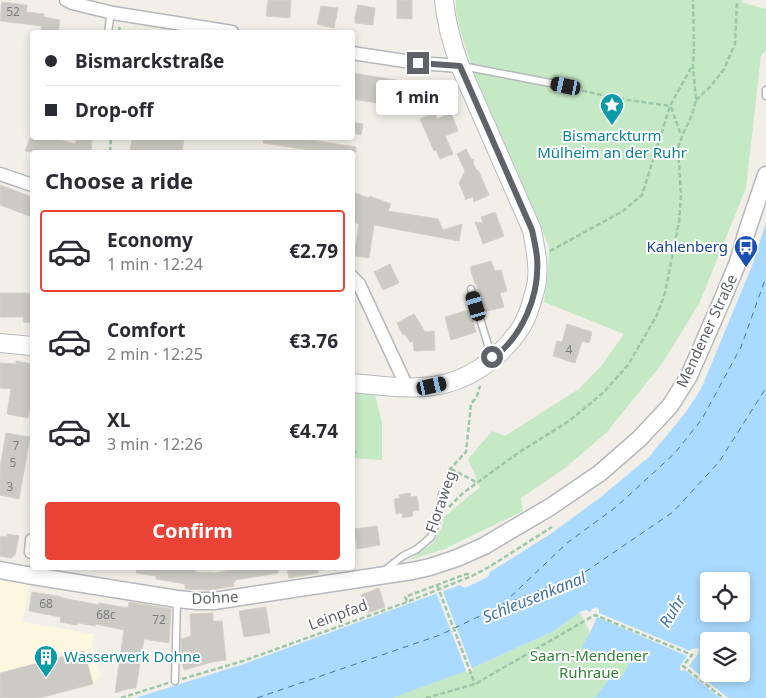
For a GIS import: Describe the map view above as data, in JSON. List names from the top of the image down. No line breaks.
{"streets":{"street":["Mendener Straße","Dohne"],"lane":["Floraweg"],"path":["Leinpfad"]},"crossings":[["Mendener Straße","Dohne"],["Floraweg","Dohne"]],"water":["Schleusenkanal","Ruhr"],"parks":["Saarn-Mendener Ruhraue"],"places":{"place":["Bismarckturm Mülheim an der Ruhr"],"bus stop":["Kahlenberg"],"building":["Wasserwerk Dohne"]},"house_numbers":["52","4","7","5","3","68","68c","72"],"page":{"banner":["Bismarckstraße","Drop-off"],"bubble":"1 min","heading":"Choose a ride","list":[{"name":"Economy","note":"1 min · 12:24","value":"€2.79"},{"name":"Comfort","note":"2 min · 12:25","value":"€3.76"},{"name":"XL","note":"3 min · 12:26","value":"€4.74"}],"buttons":"Confirm"}}
